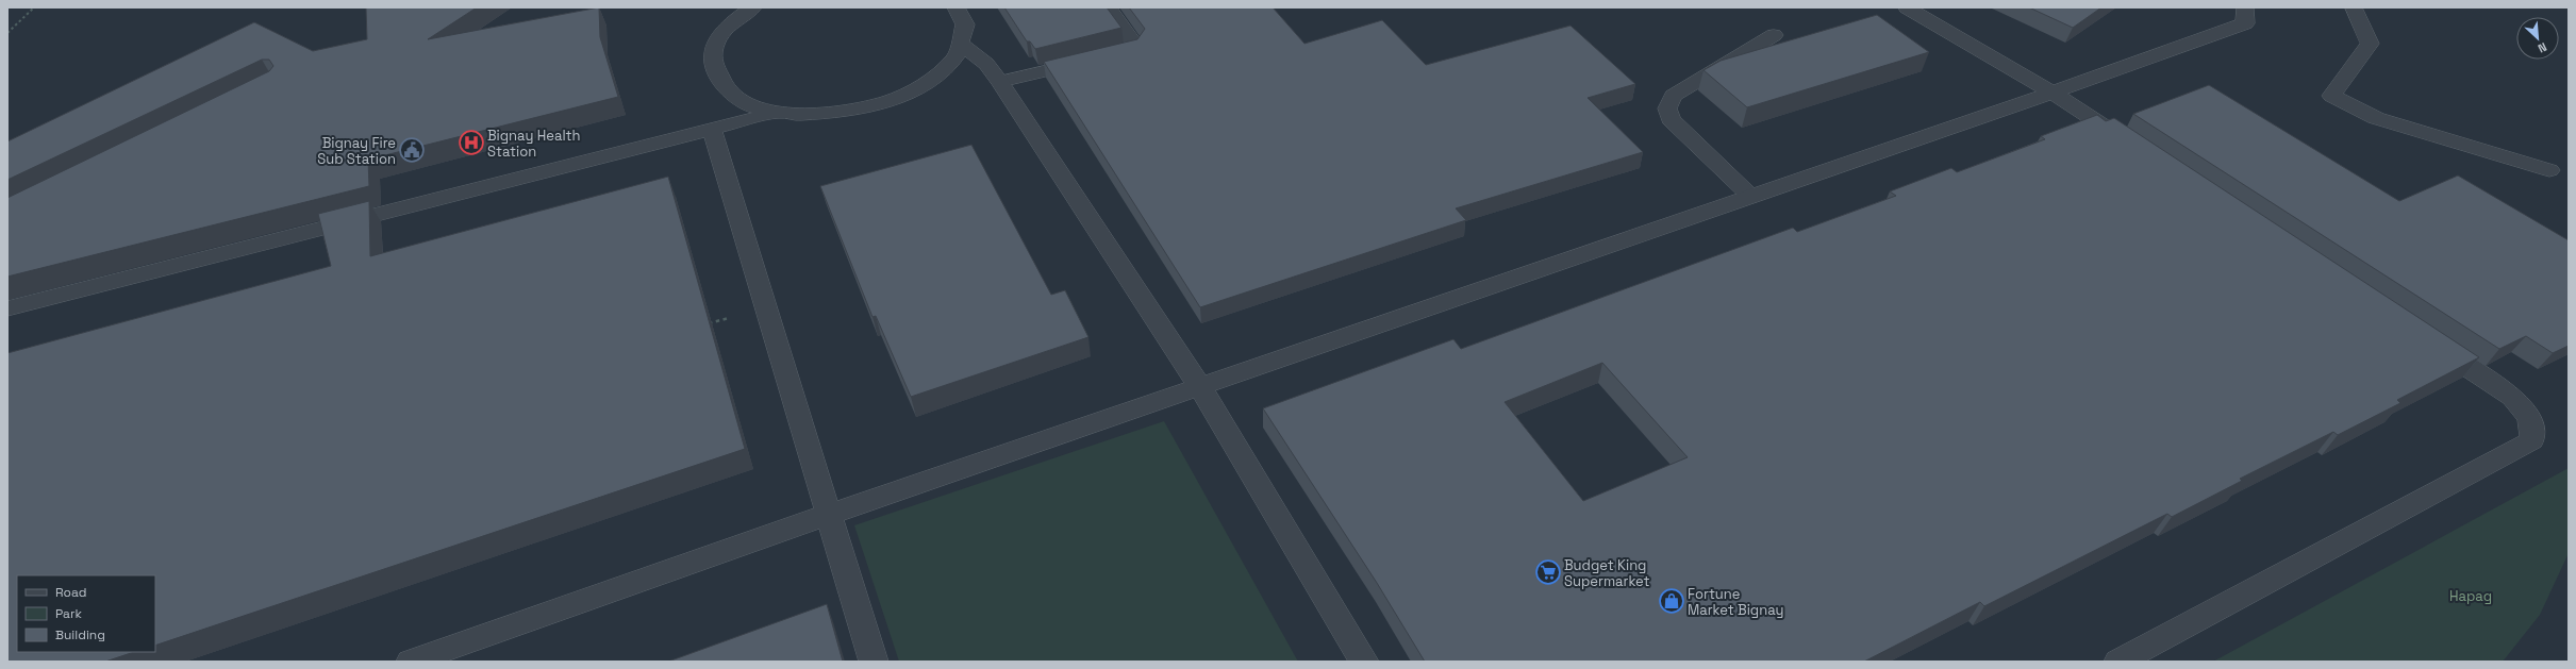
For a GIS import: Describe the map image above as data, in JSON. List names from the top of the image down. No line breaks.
{"parks":["Hapag"],"places":{"hospital":["Bignay Health Station"],"public building":["Bignay Fire Sub Station"],"supermarket":["Budget King Supermarket"],"shop":["Fortune Market Bignay"]},"legend":["Road","Park","Building"],"north":"bottom right"}
